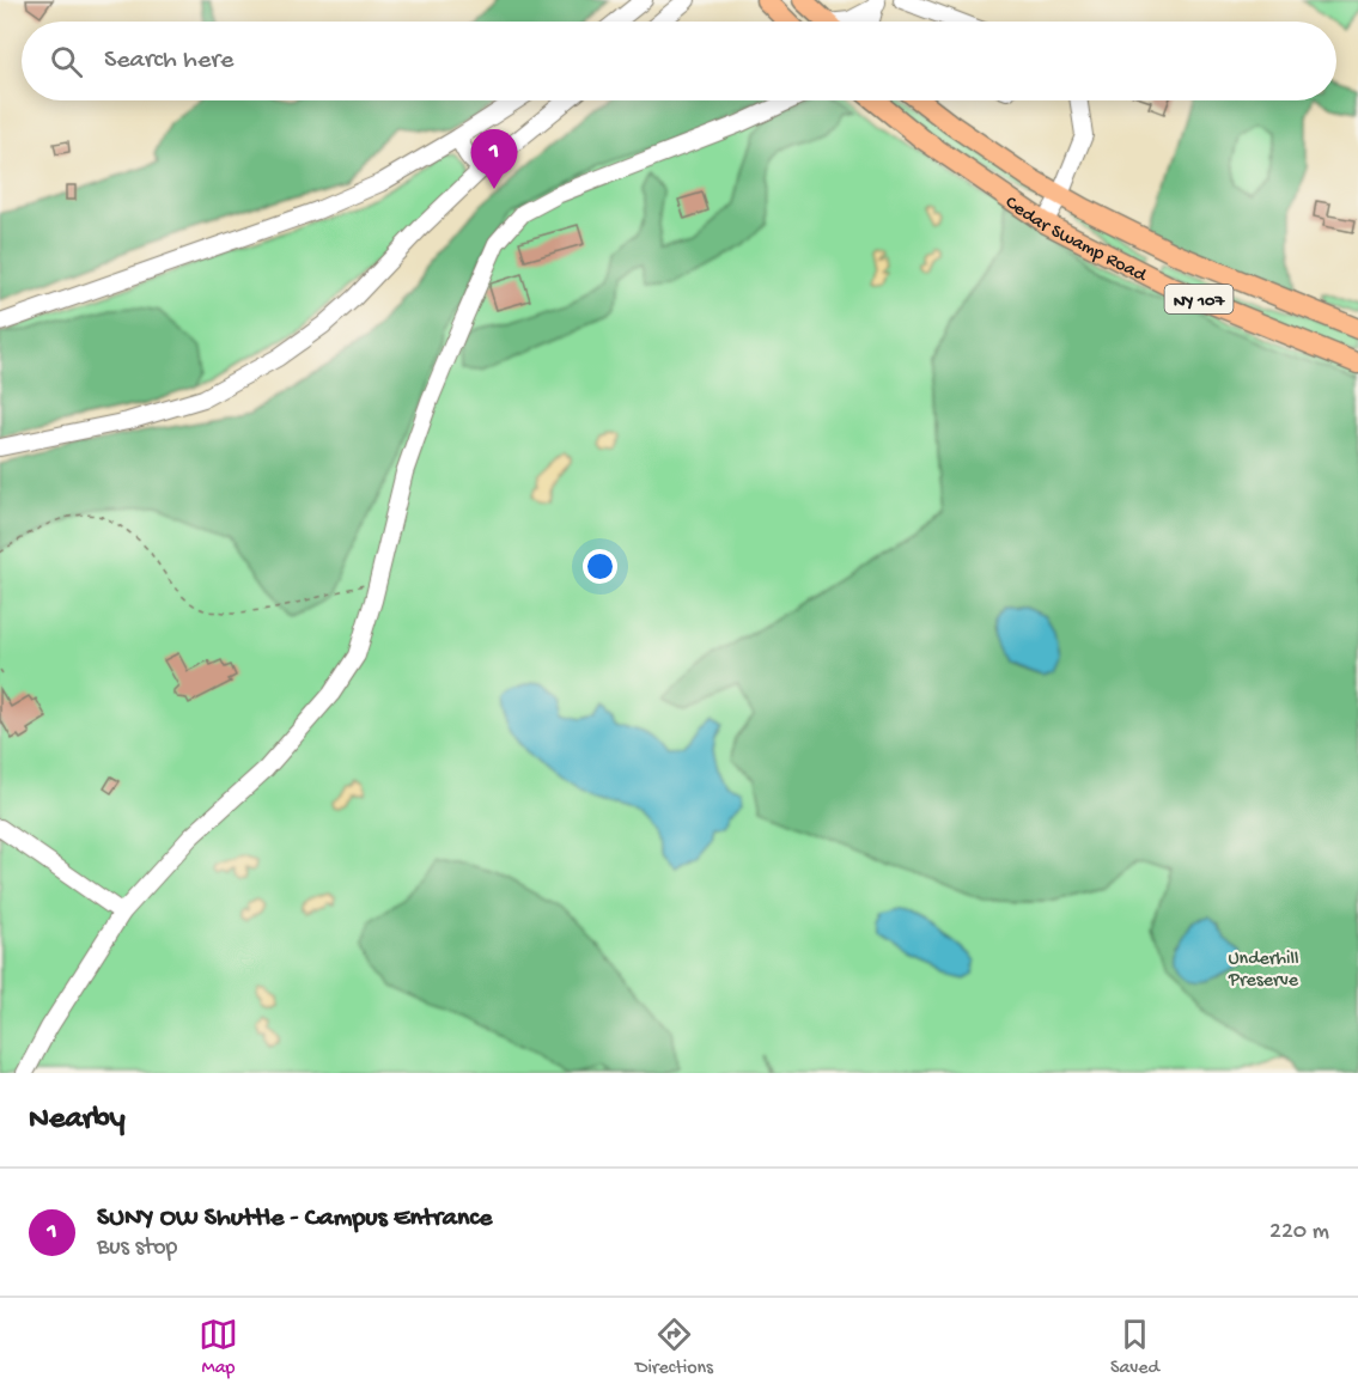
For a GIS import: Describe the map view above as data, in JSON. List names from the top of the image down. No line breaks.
{"streets":{"main road":["Cedar Swamp Road","NY 107"]},"parks":["Underhill Preserve"],"page":{"search":"Search here","pins":"1","heading":"Nearby","list":[{"mark":"1","name":"SUNY OW Shuttle - Campus Entrance","note":"Bus stop","value":"220 m"}],"nav":["Map","Directions","Saved"]}}
